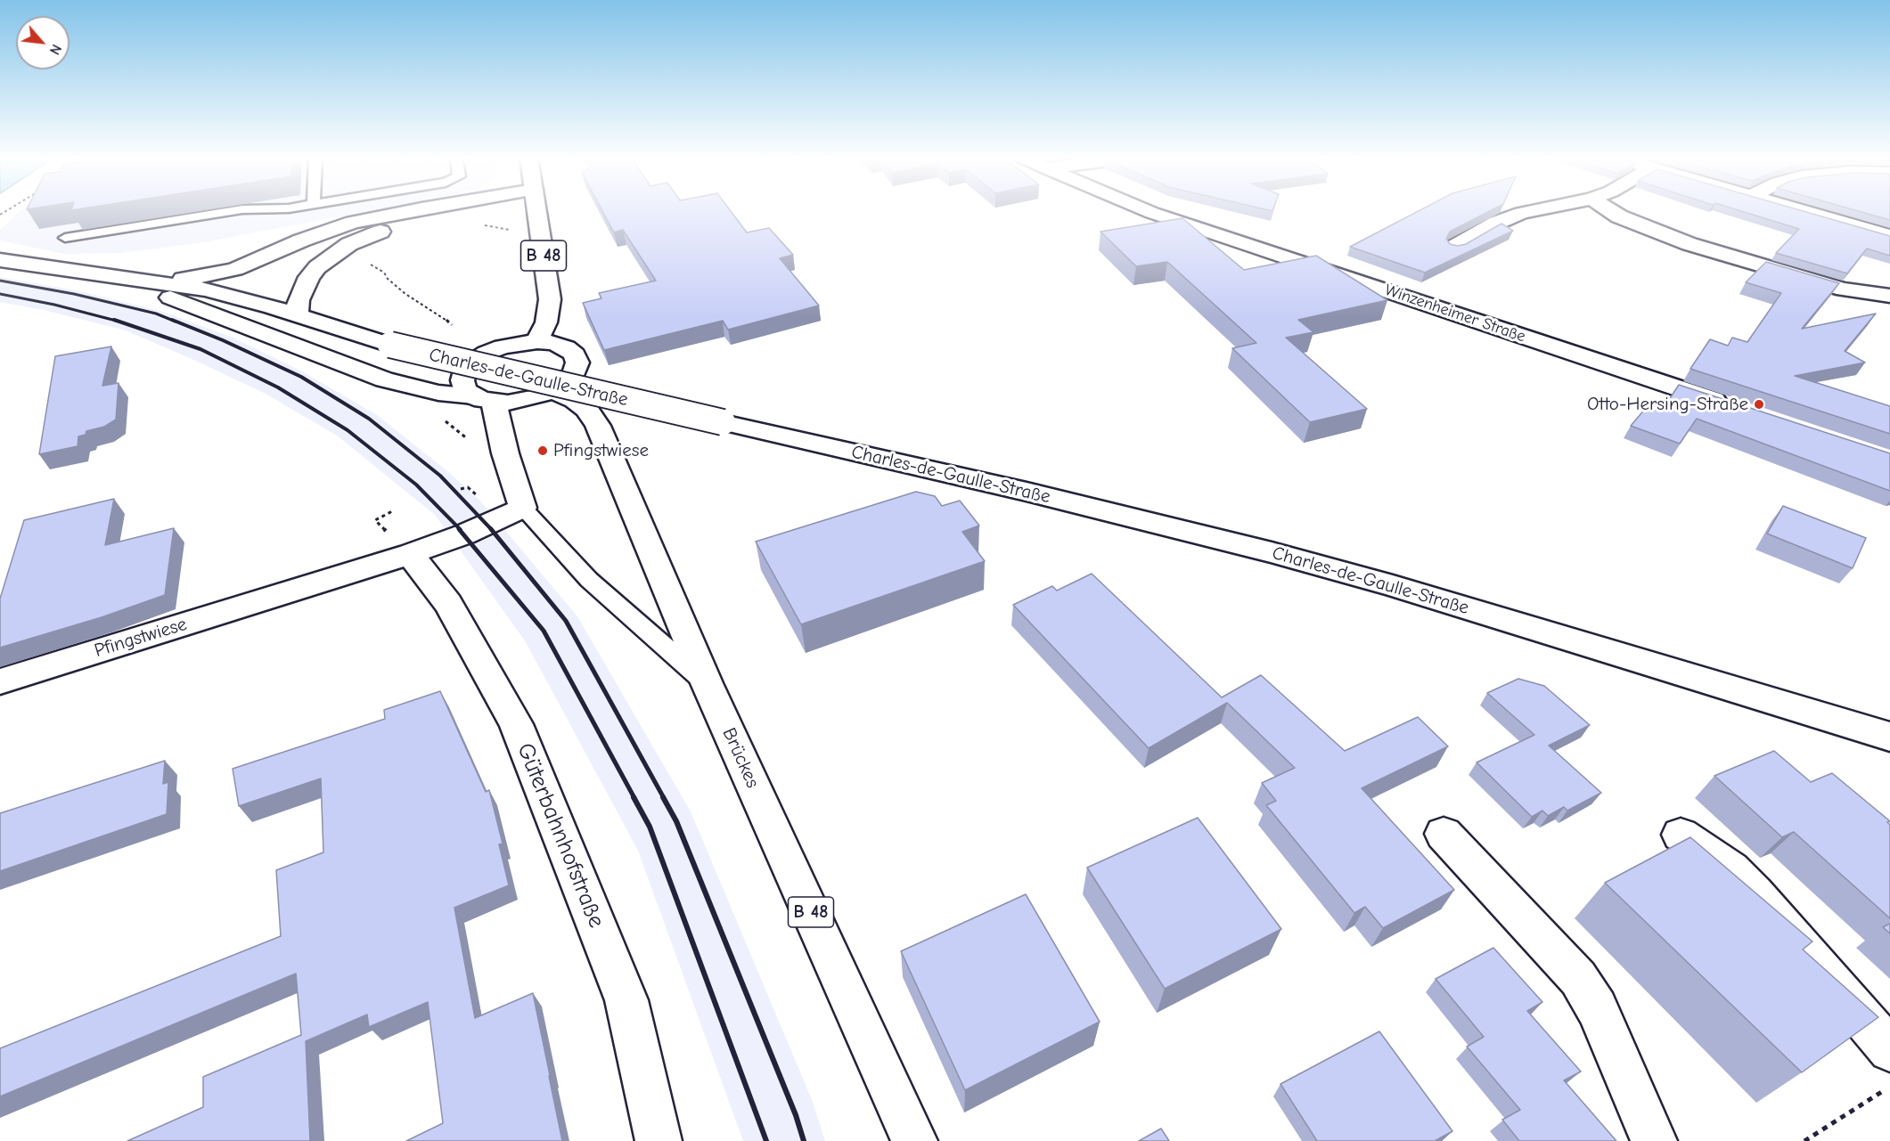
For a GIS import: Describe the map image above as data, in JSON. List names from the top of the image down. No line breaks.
{"streets":{"street":["B 48","Winzenheimer Straße","Charles-de-Gaulle-Straße","Pfingstwiese","Brückes","Güterbahnhofstraße"]},"crossings":[["Pfingstwiese","Güterbahnhofstraße"]],"places":["Otto-Hersing-Straße","Pfingstwiese"],"north":"bottom right"}
